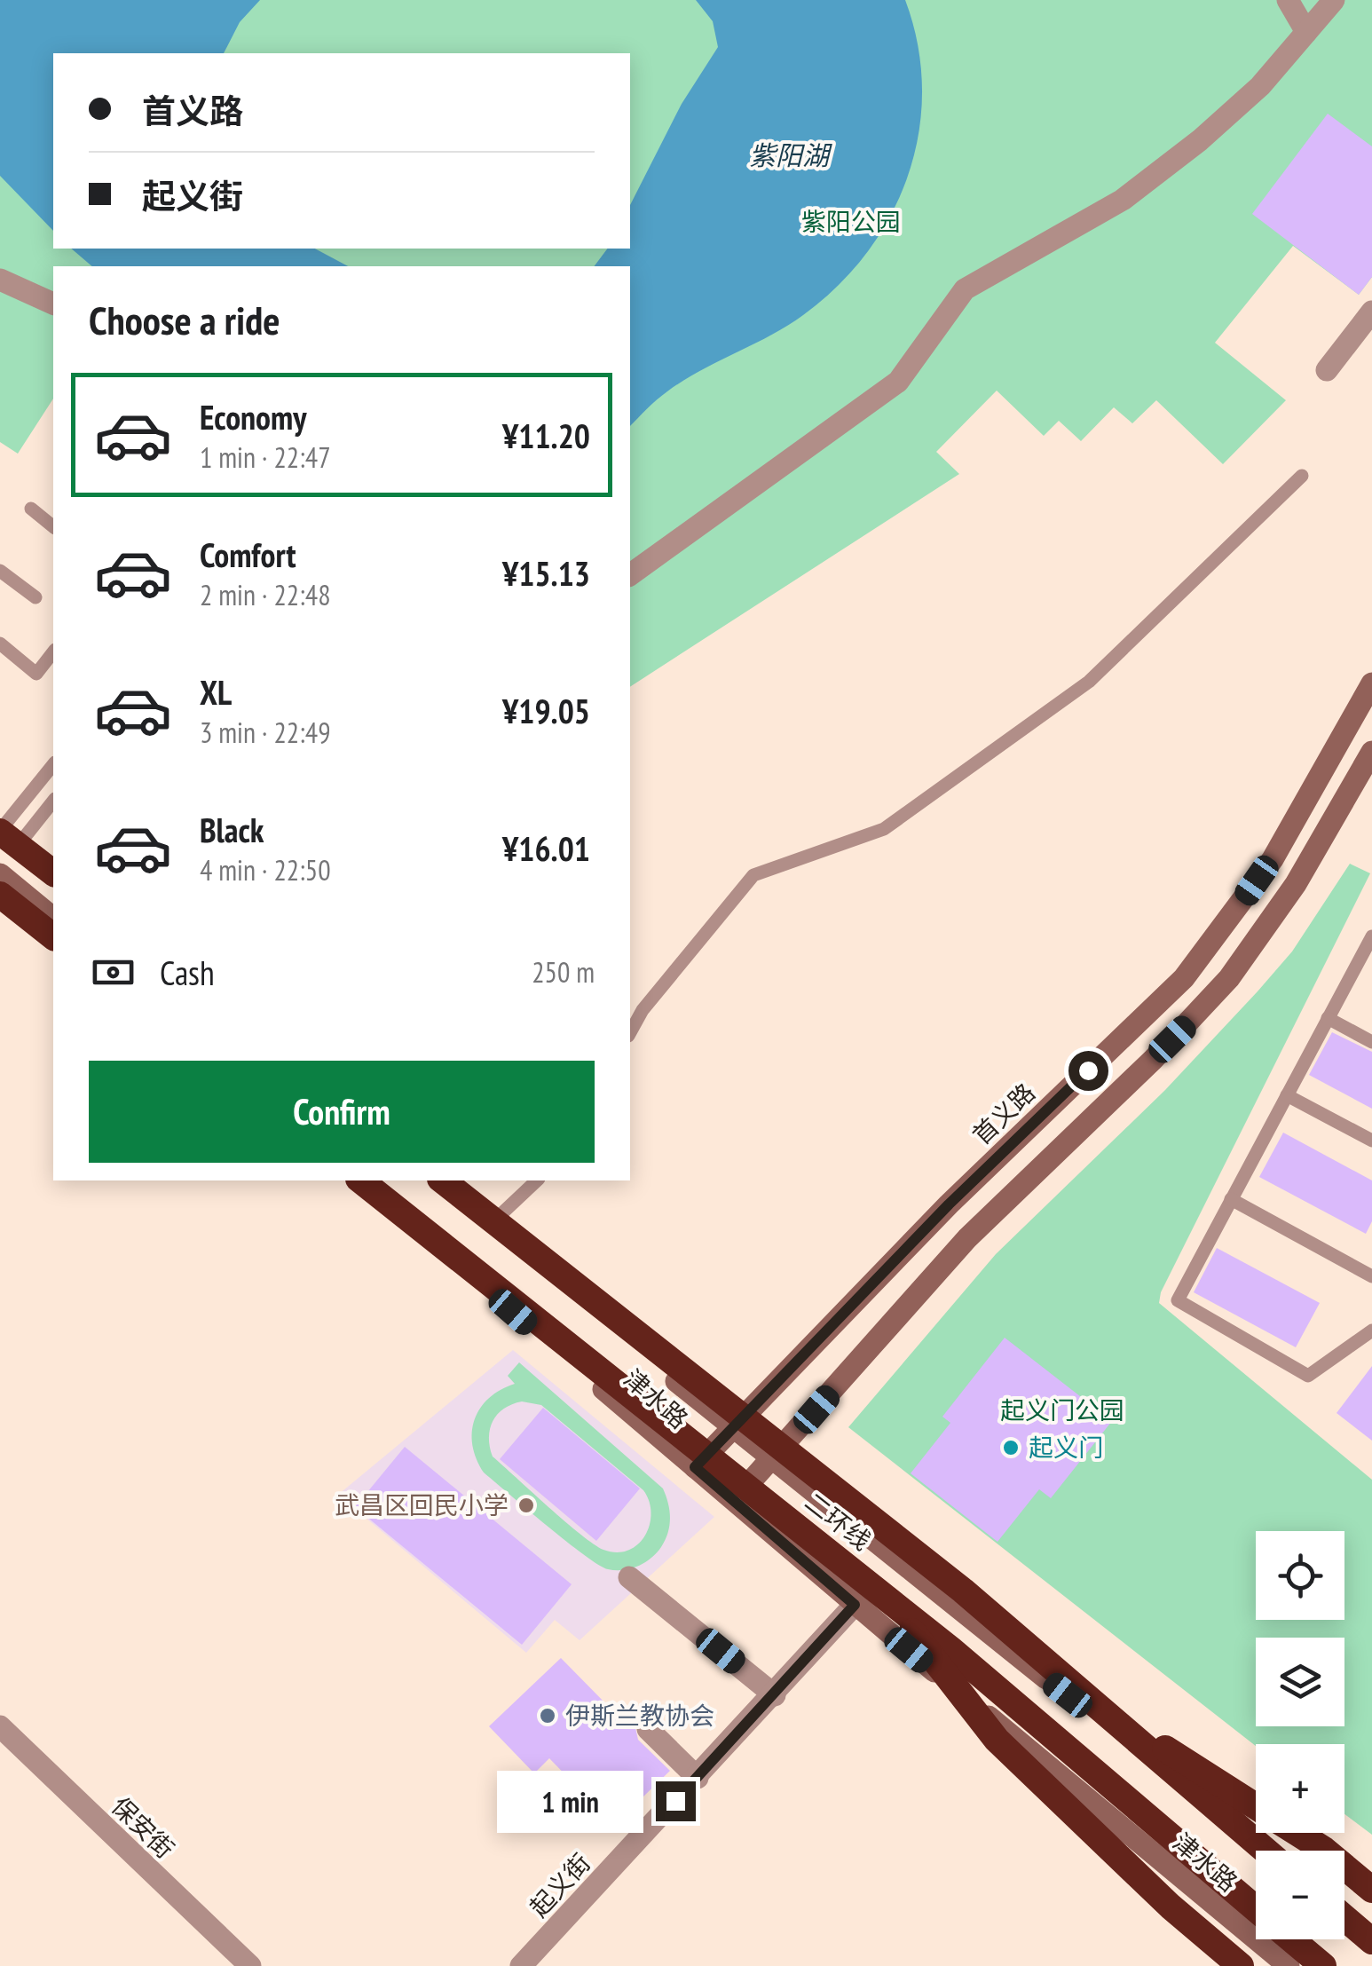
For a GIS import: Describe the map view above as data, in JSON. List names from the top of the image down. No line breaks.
{"streets":{"highway":["二环线"],"main road":["首义路","津水路"],"street":["保安街","起义街"]},"crossings":[["首义路","津水路"],["津水路","起义街"]],"water":["紫阳湖"],"parks":["紫阳公园","起义门公园"],"places":["起义门","武昌区回民小学","伊斯兰教协会"],"page":{"banner":["首义路","起义街"],"heading":"Choose a ride","list":[{"name":"Economy","note":"1 min · 22:47","value":"¥11.20"},{"name":"Comfort","note":"2 min · 22:48","value":"¥15.13"},{"name":"XL","note":"3 min · 22:49","value":"¥19.05"},{"name":"Black","note":"4 min · 22:50","value":"¥16.01"}],"pay":["Cash","250 m"],"buttons":"Confirm","map_buttons":["+","−"],"bubble":"1 min"}}
